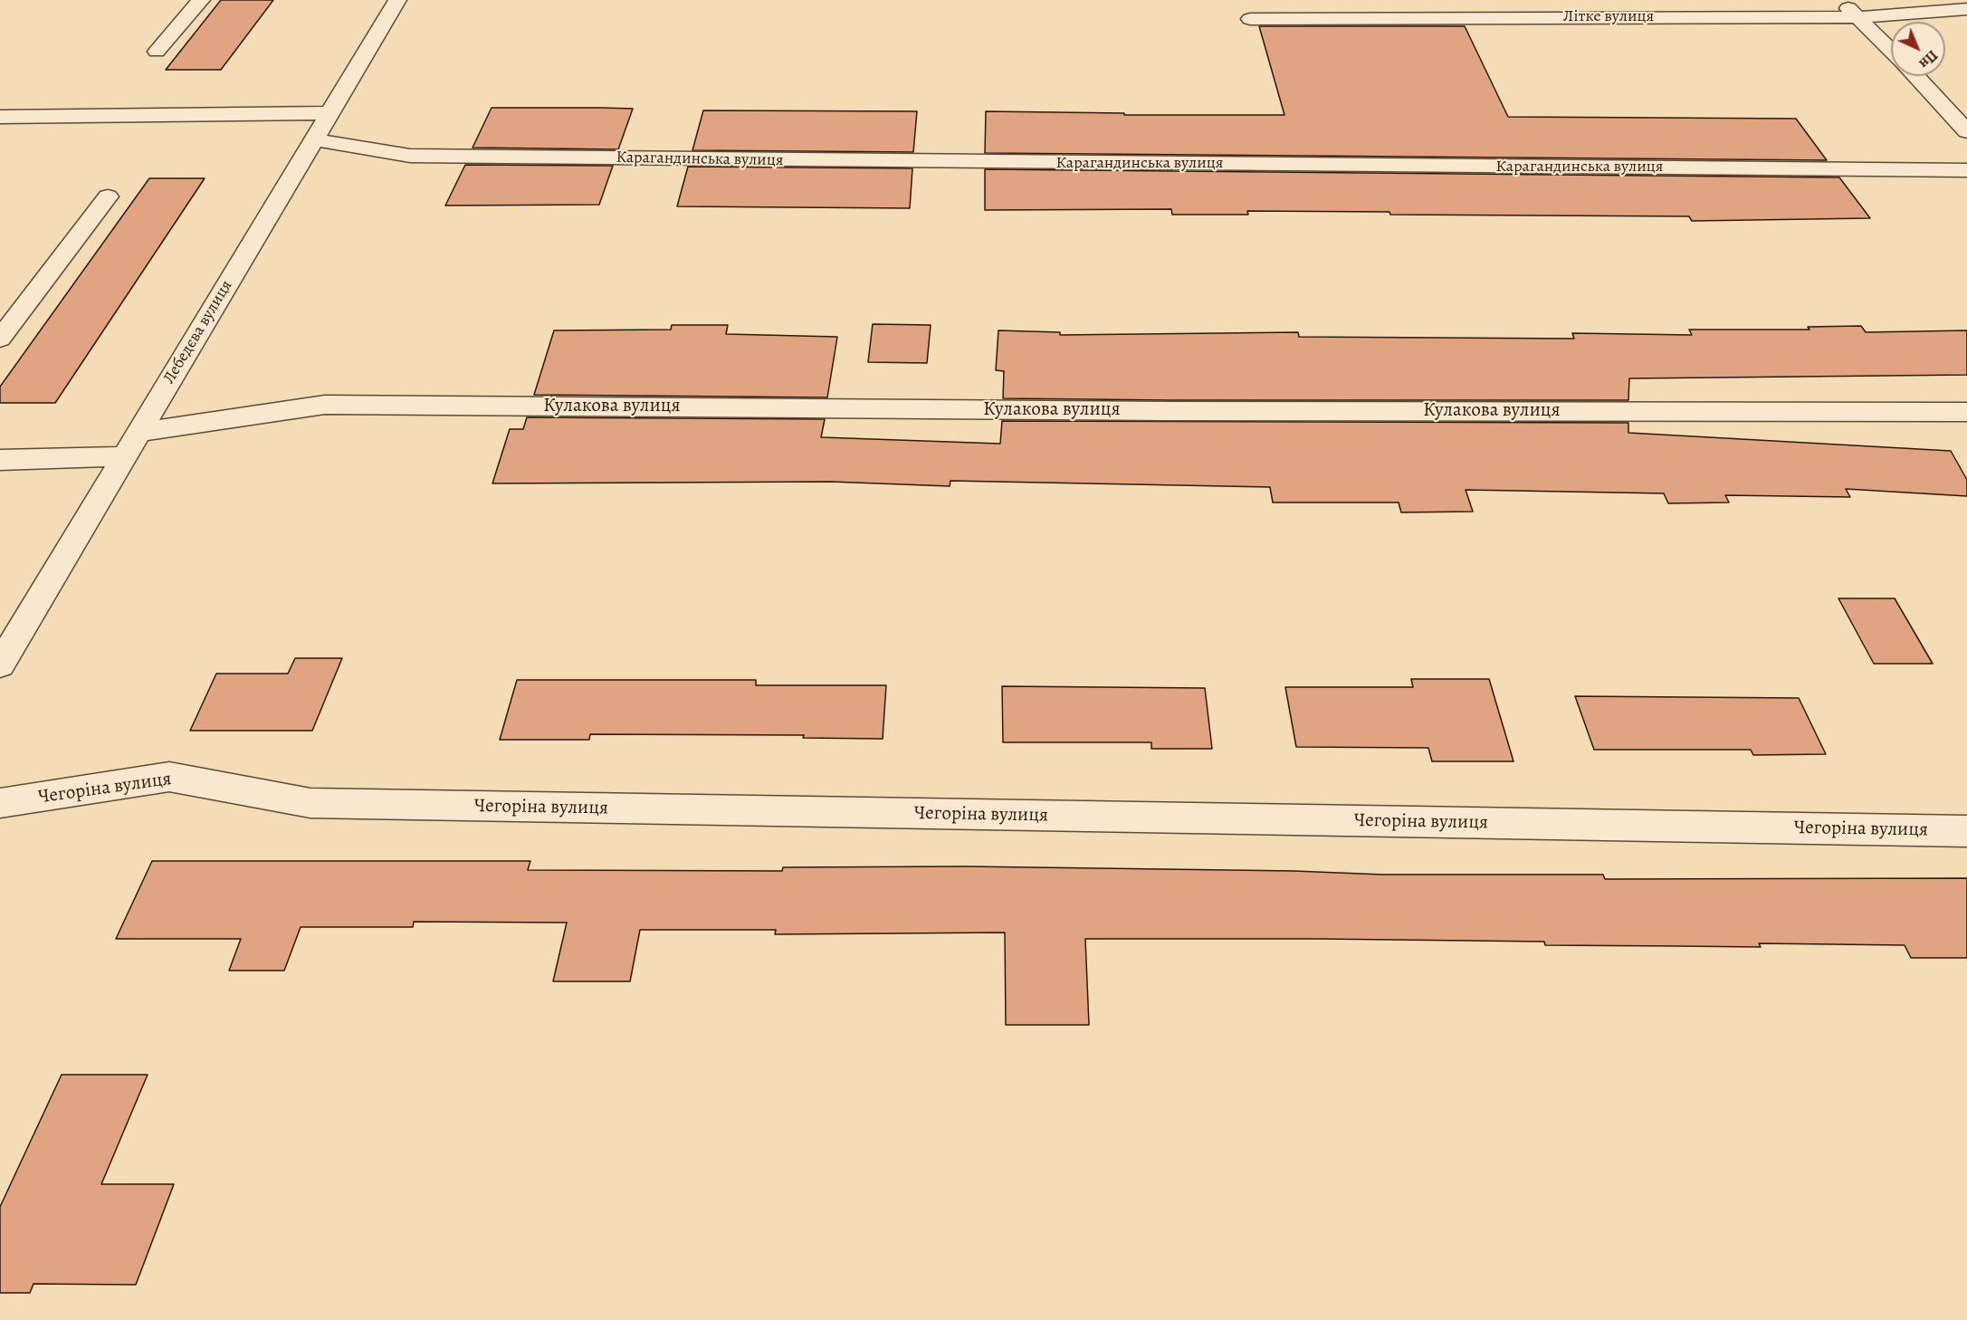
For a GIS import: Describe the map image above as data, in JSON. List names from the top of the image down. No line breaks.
{"streets":{"street":["Літке вулиця","Карагандинська вулиця","Лебедєва вулиця","Кулакова вулиця","Чегоріна вулиця"]},"crossings":[["Карагандинська вулиця","Лебедєва вулиця"],["Лебедєва вулиця","Кулакова вулиця"]],"north":"bottom right"}
